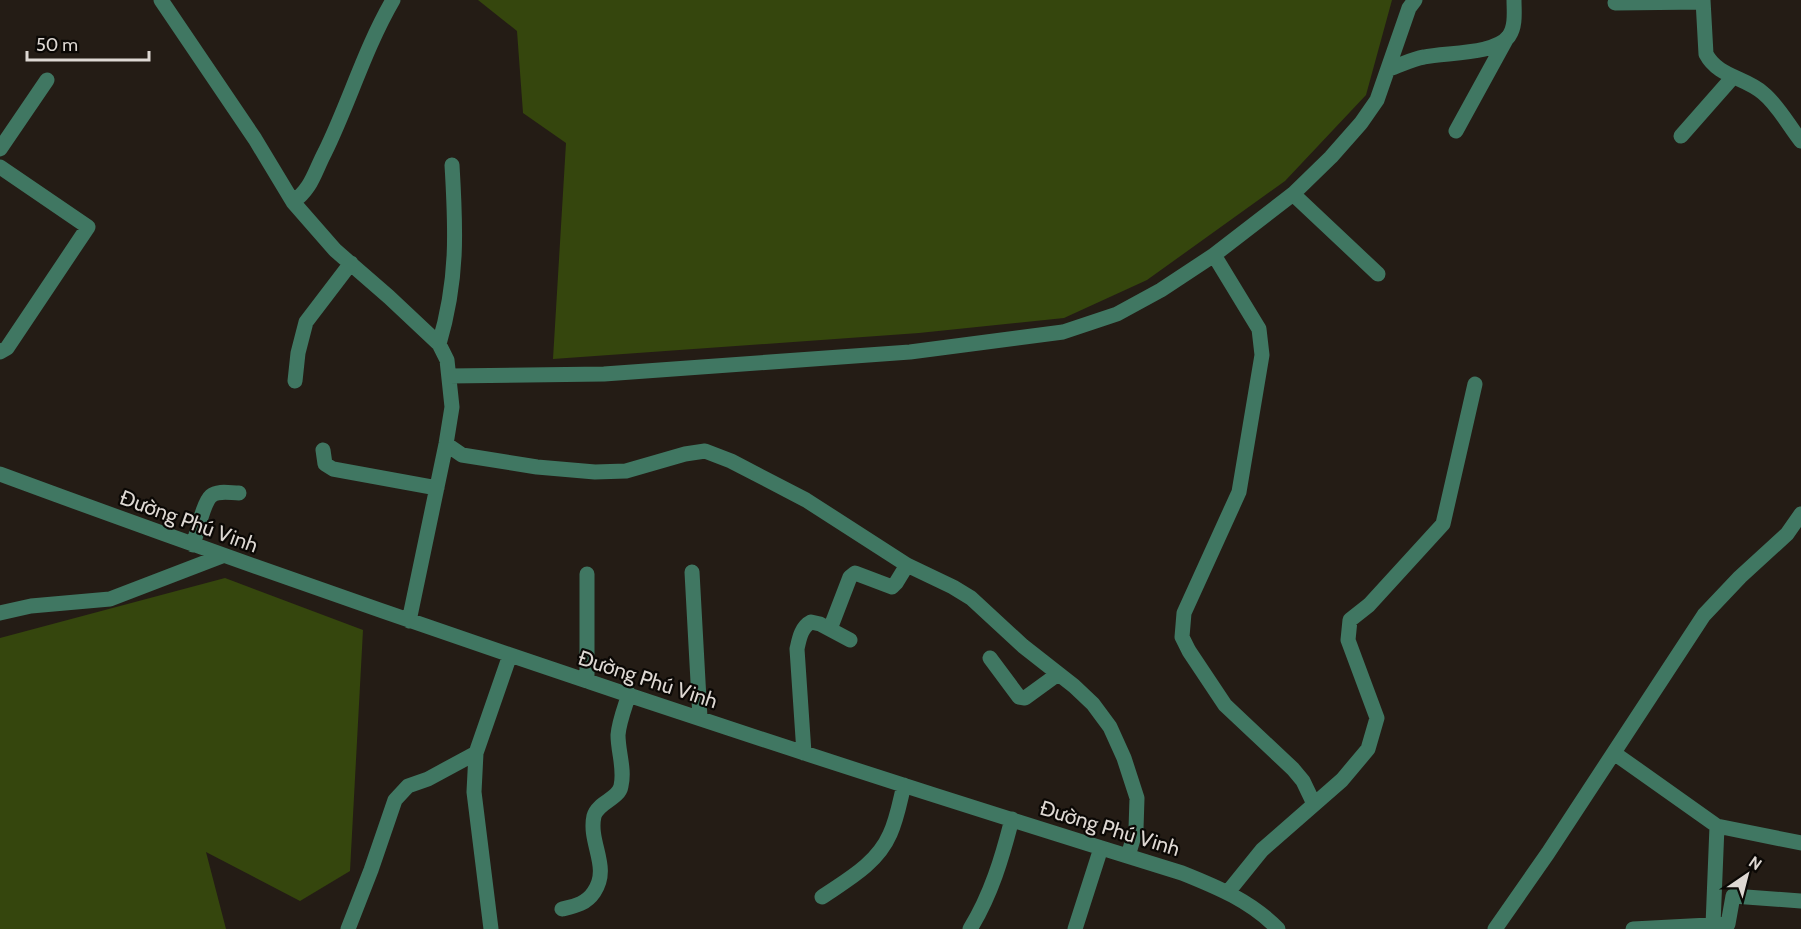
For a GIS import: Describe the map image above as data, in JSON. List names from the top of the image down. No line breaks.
{"streets":{"street":["Đường Phú Vinh"]},"scale_bar":"50 m","north":"top right"}
